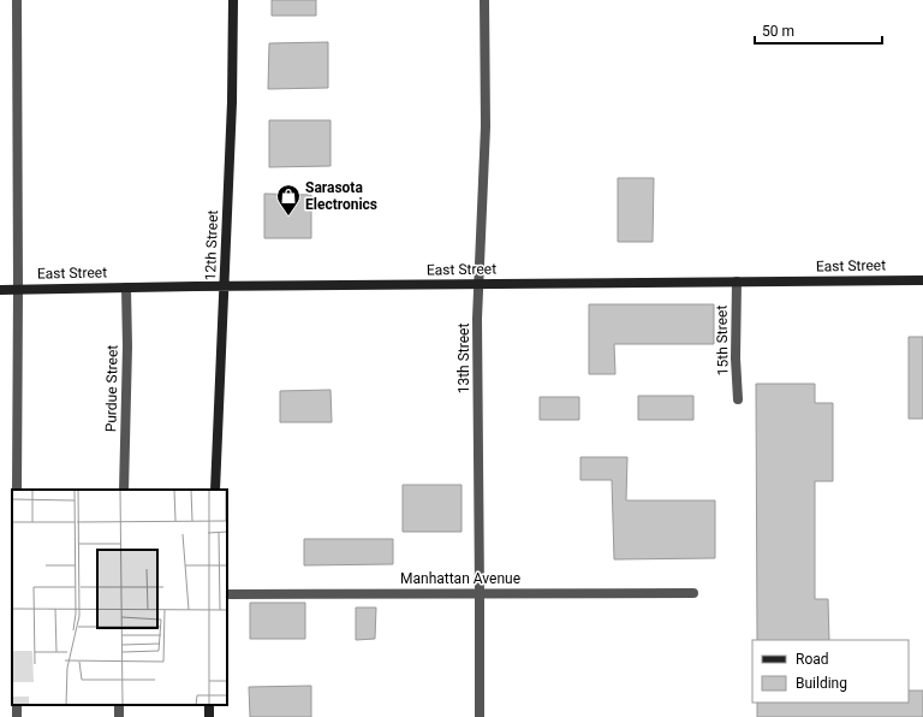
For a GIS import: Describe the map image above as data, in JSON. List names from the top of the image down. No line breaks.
{"streets":{"street":["12th Street","East Street","15th Street","13th Street","Purdue Street","Manhattan Avenue"]},"crossings":[["12th Street","East Street"],["East Street","15th Street"],["East Street","13th Street"],["East Street","Purdue Street"],["13th Street","Manhattan Avenue"]],"places":{"shop":["Sarasota Electronics"]},"legend":["Road","Building"],"scale_bar":"50 m"}
